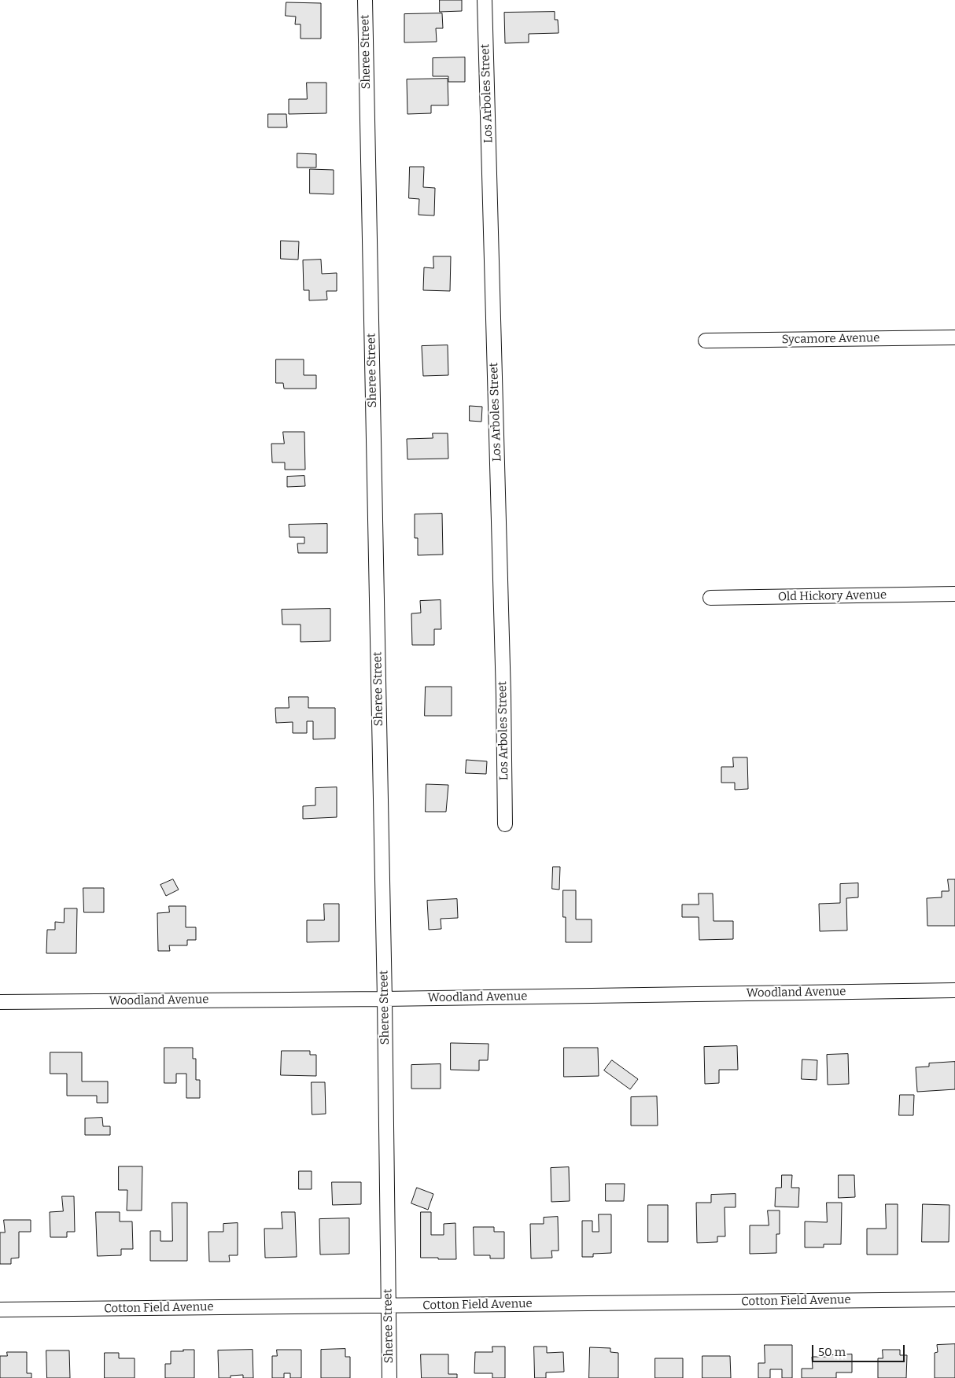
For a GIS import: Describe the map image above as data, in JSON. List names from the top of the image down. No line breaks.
{"streets":{"street":["Sheree Street","Los Arboles Street","Sycamore Avenue","Old Hickory Avenue","Woodland Avenue","Cotton Field Avenue"]},"crossings":[["Sheree Street","Woodland Avenue"],["Sheree Street","Cotton Field Avenue"]],"scale_bar":"50 m"}
